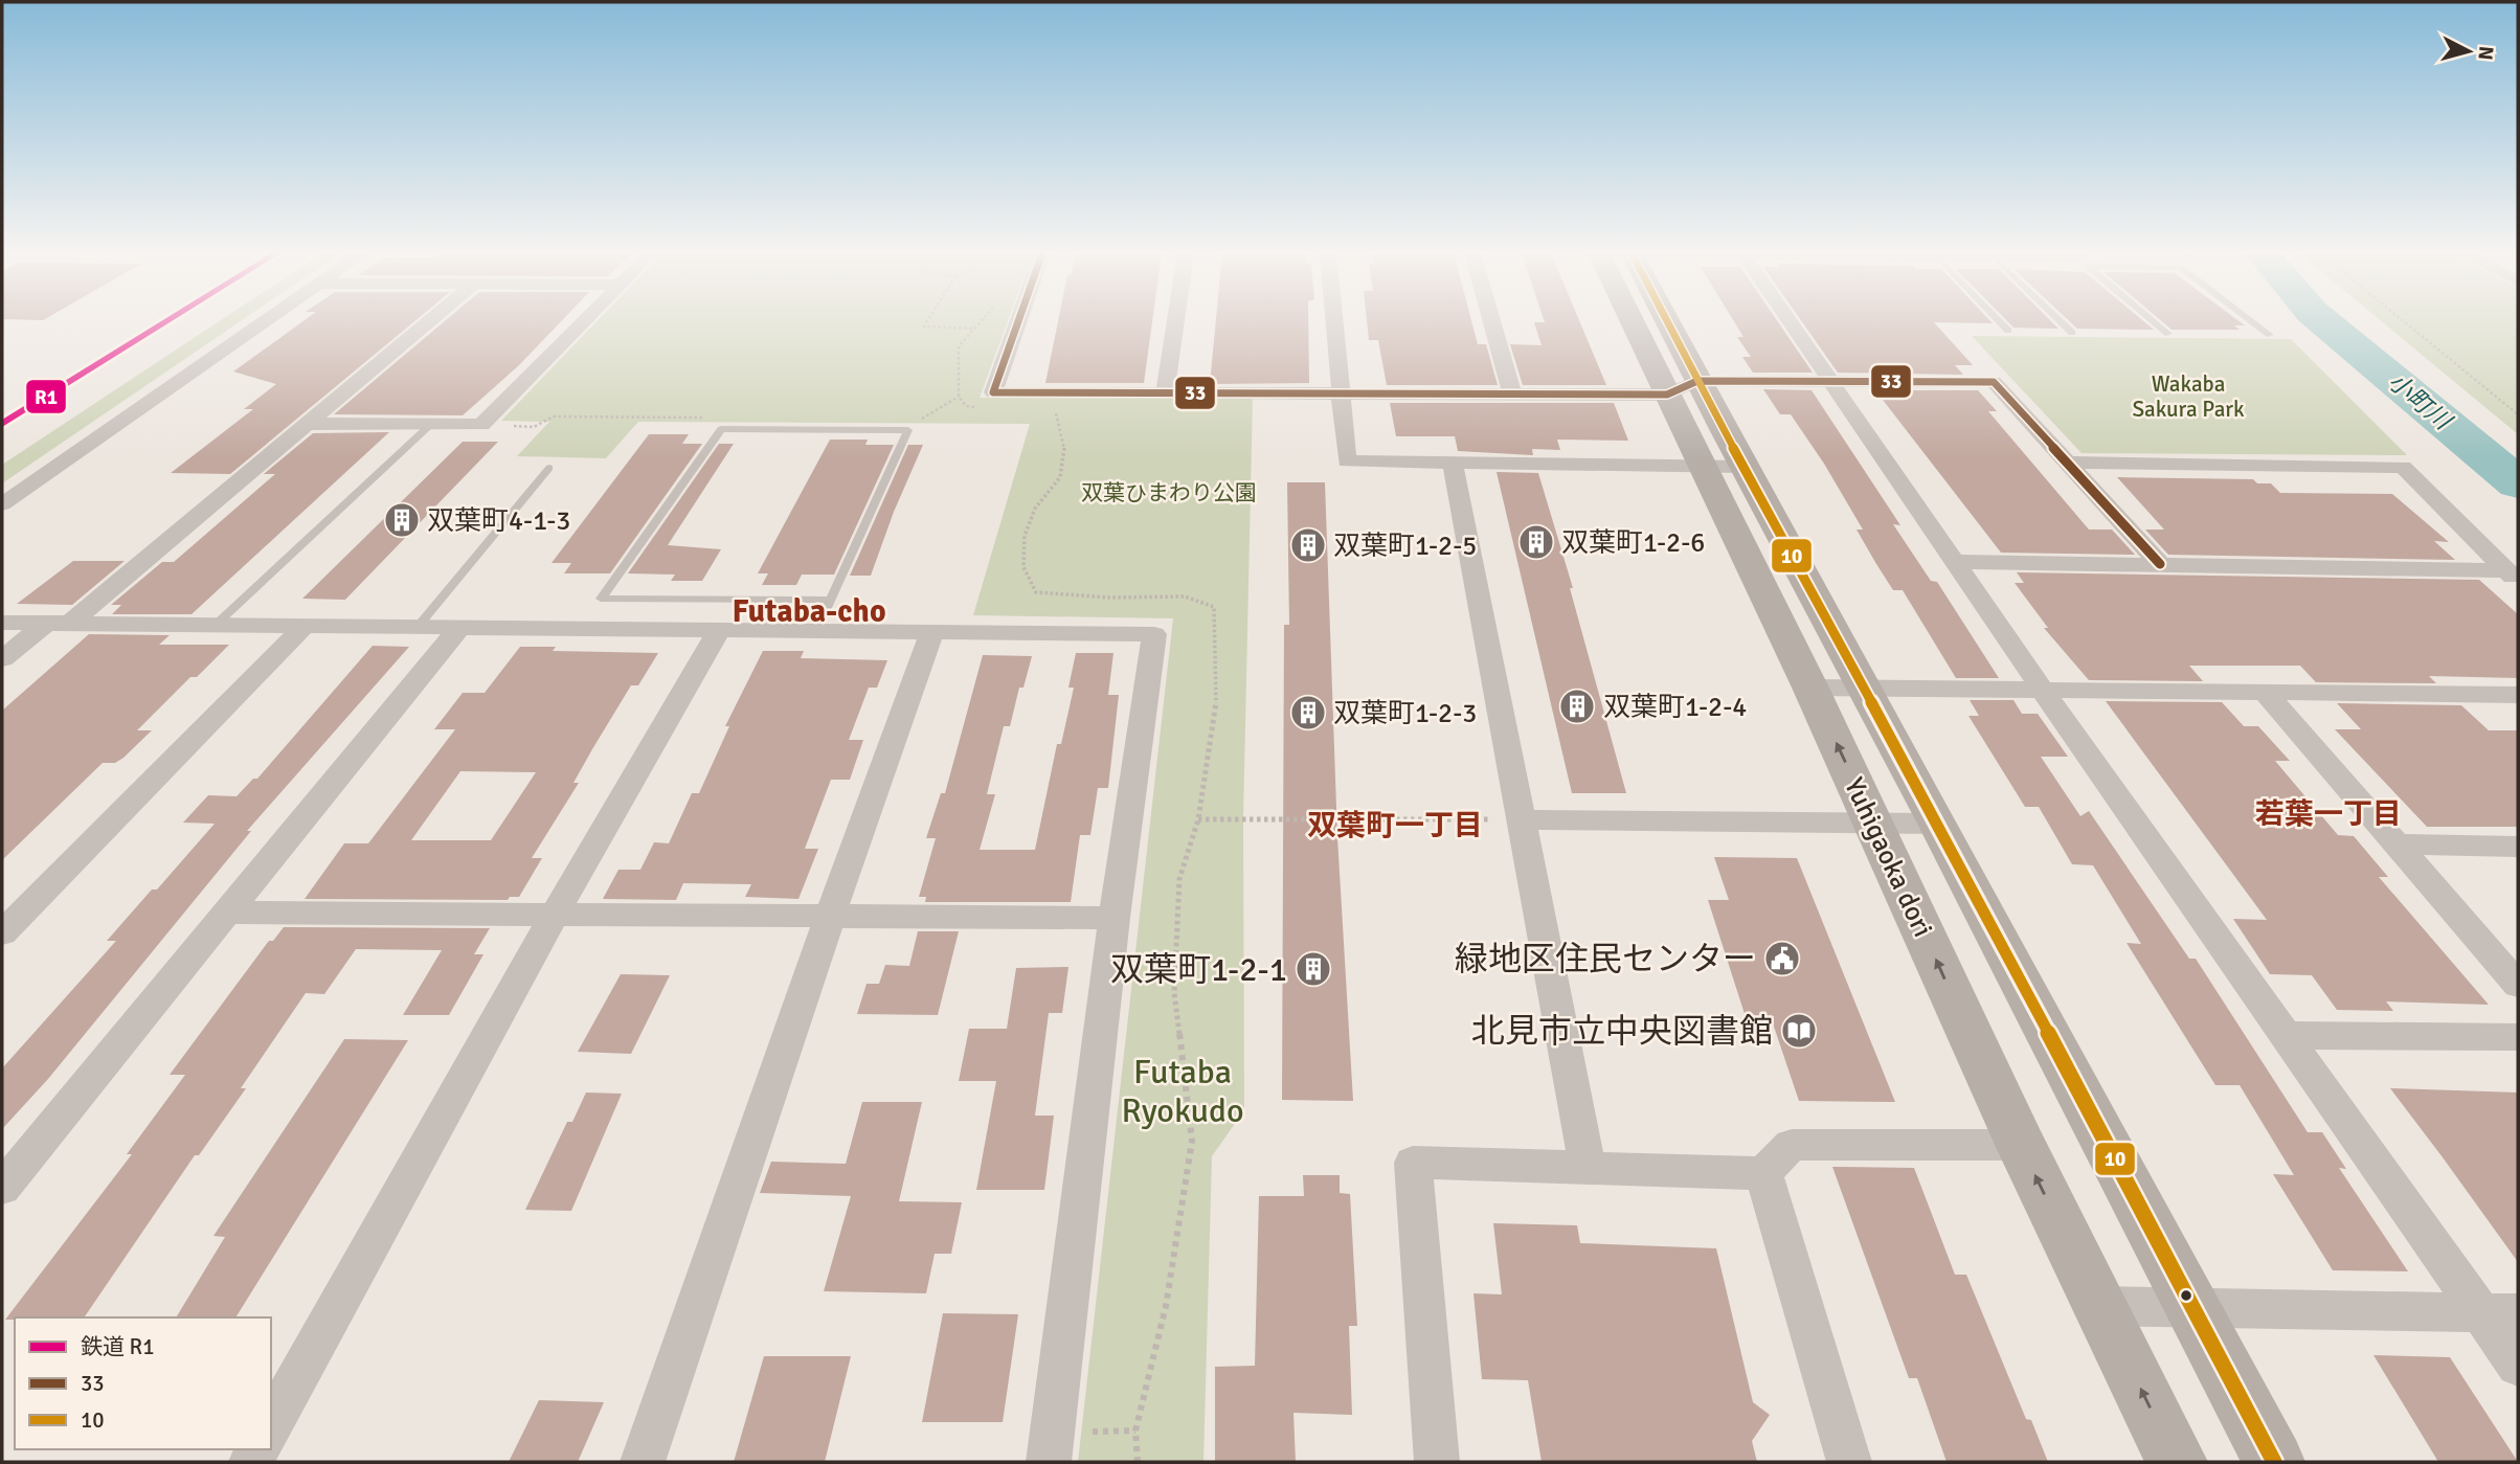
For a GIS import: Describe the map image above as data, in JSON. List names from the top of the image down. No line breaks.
{"streets":{"main road":["Yuhigaoka dori"]},"districts":["Futaba-cho","若葉一丁目","双葉町一丁目"],"water":["小町川"],"parks":["Wakaba Sakura Park","双葉ひまわり公園","Futaba Ryokudo"],"places":{"building":["双葉町4-1-3","双葉町1-2-6","双葉町1-2-5","双葉町1-2-4","双葉町1-2-3","双葉町1-2-1"],"public building":["緑地区住民センター"],"library":["北見市立中央図書館"]},"lines":["rail line R1","transit line 33","transit line 10"],"legend":["鉄道 R1","33","10"],"north":"right"}
